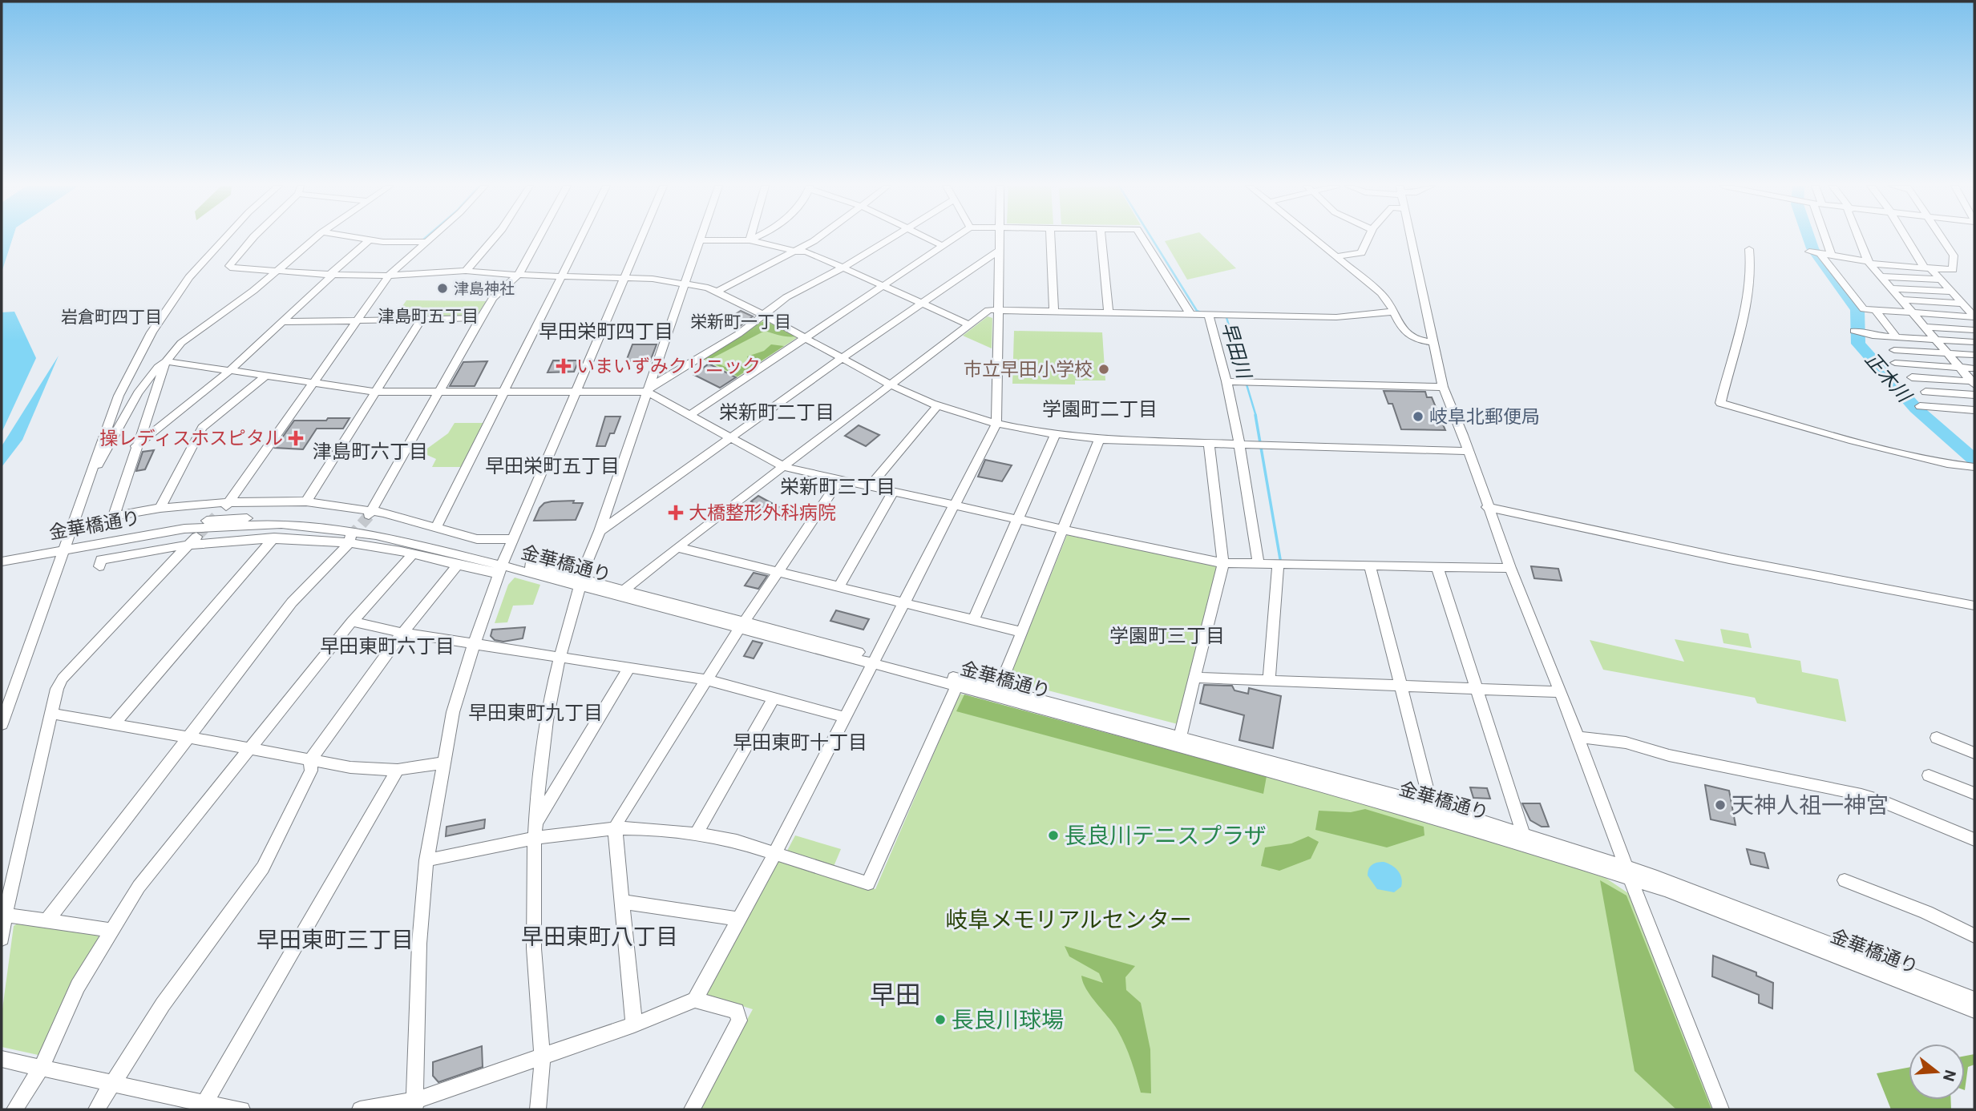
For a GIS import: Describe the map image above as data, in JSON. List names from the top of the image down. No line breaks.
{"streets":{"street":["金華橋通り"]},"districts":["津島町五丁目","岩倉町四丁目","栄新町一丁目","早田栄町四丁目","学園町二丁目","栄新町二丁目","津島町六丁目","早田栄町五丁目","栄新町三丁目","学園町三丁目","早田東町六丁目","早田東町九丁目","早田東町十丁目","早田東町八丁目","早田東町三丁目","早田"],"water":["早田川","正木川"],"parks":["岐阜メモリアルセンター"],"places":{"other":["津島神社","市立早田小学校","岐阜北郵便局","天神人祖一神宮","長良川テニスプラザ","長良川球場"],"health":["いまいずみクリニック","操レディスホスピタル","大橋整形外科病院"]},"north":"right"}
